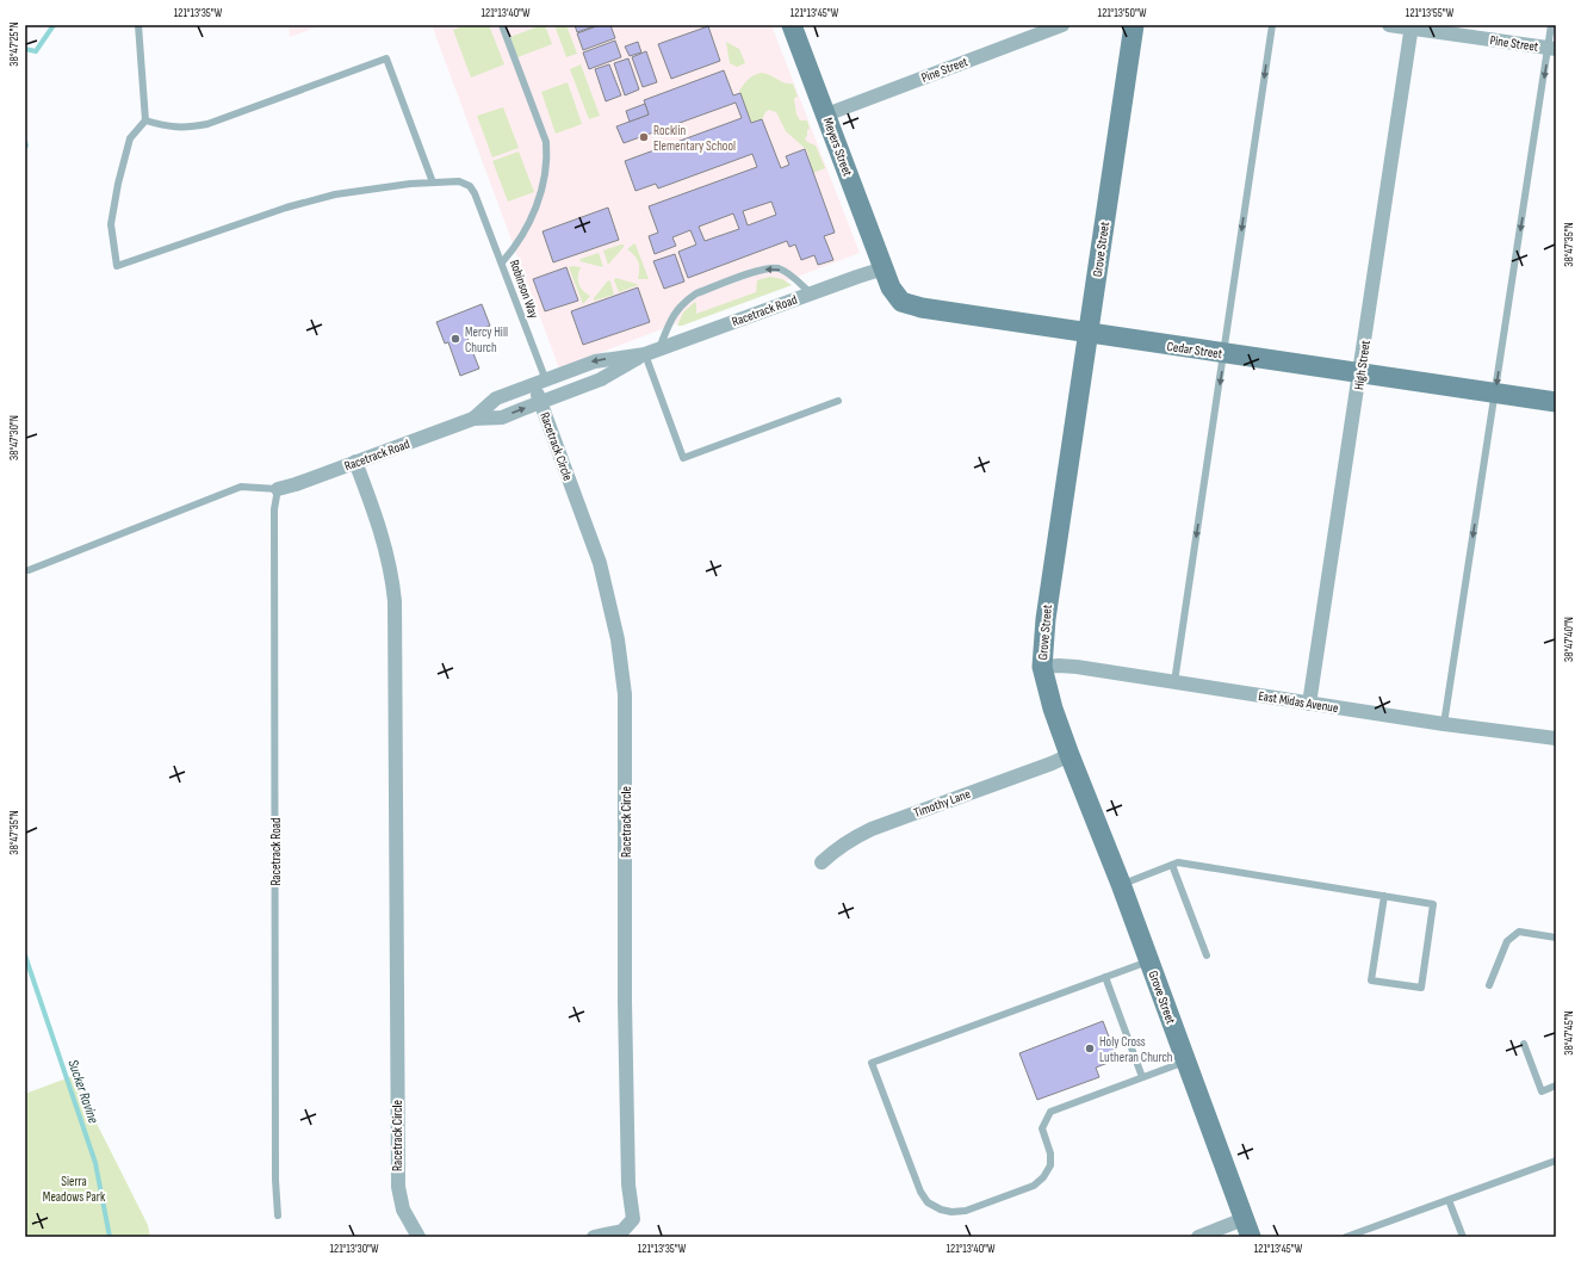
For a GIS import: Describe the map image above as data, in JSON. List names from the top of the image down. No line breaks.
{"streets":{"street":["Pine Street","Meyers Street","Grove Street","Racetrack Road","Cedar Street","High Street","Racetrack Circle","East Midas Avenue","Timothy Lane"],"lane":["Robinson Way"]},"crossings":[["Pine Street","Meyers Street"],["Pine Street","High Street"],["Meyers Street","Racetrack Road"],["Meyers Street","Cedar Street"],["Grove Street","Cedar Street"],["Grove Street","East Midas Avenue"],["Grove Street","Timothy Lane"],["Robinson Way","Racetrack Road"],["Robinson Way","Racetrack Circle"],["Racetrack Road","Cedar Street"],["Racetrack Road","Racetrack Circle"],["Cedar Street","High Street"],["High Street","East Midas Avenue"]],"water":["Sucker Ravine"],"parks":["Sierra Meadows Park"],"places":["Rocklin Elementary School","Mercy Hill Church","Holy Cross Lutheran Church"],"coordinates":["121°13'35\"W","121°13'40\"W","121°13'45\"W","121°13'50\"W","121°13'55\"W","38°47'25\"N","38°47'35\"N","38°47'30\"N","38°47'40\"N","38°47'45\"N","121°13'30\"W"]}
